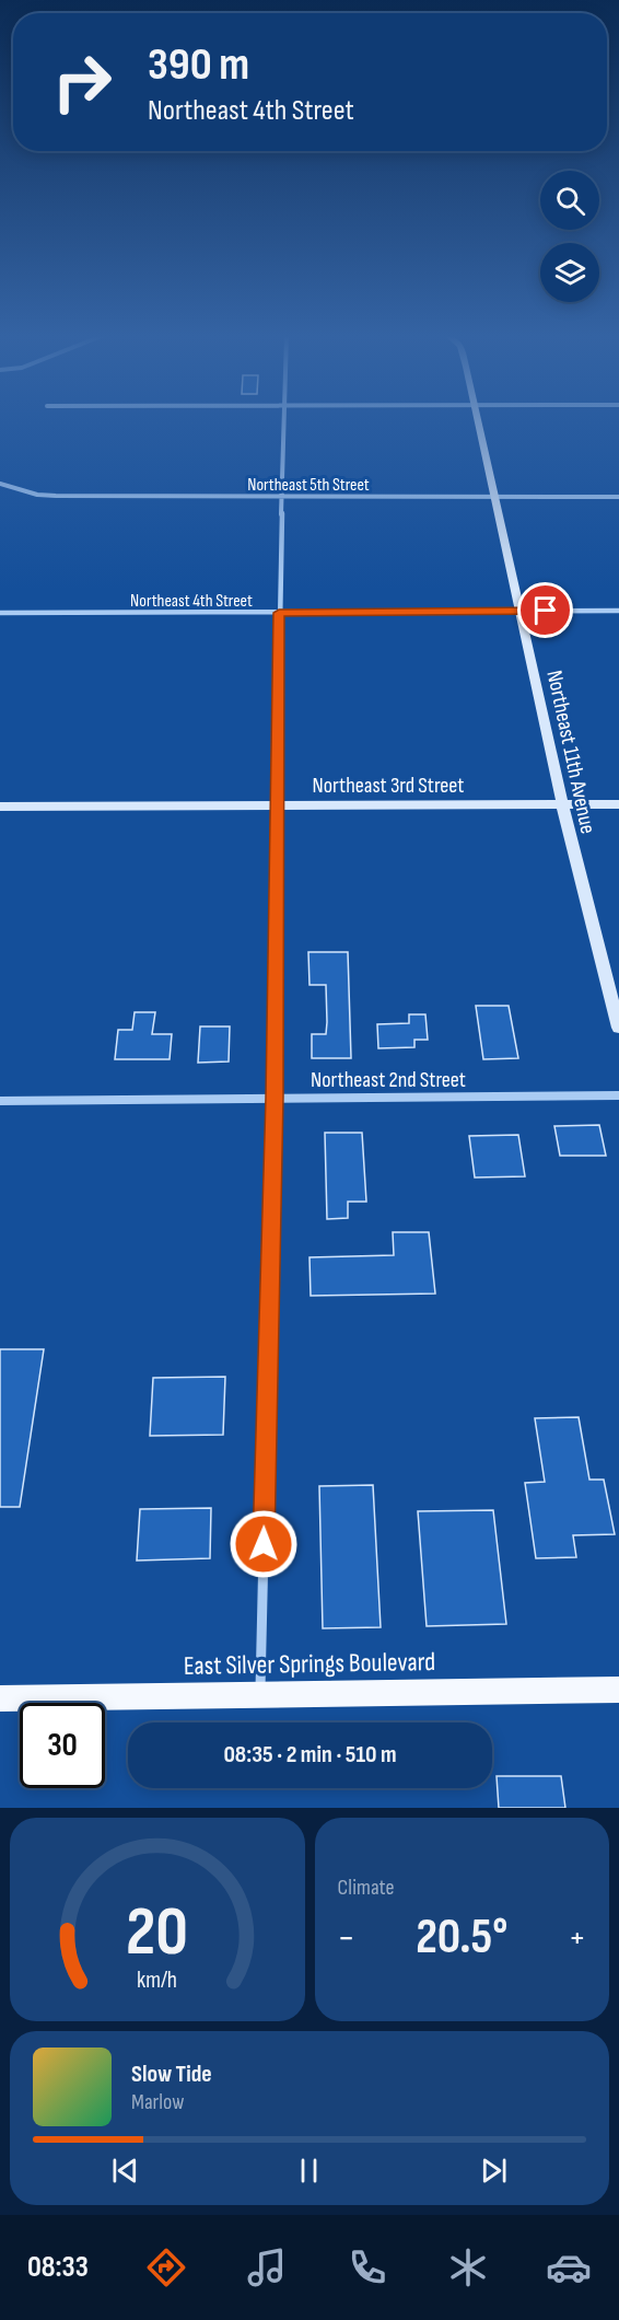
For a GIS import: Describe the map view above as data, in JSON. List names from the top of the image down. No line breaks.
{"streets":{"main road":["East Silver Springs Boulevard"],"street":["Northeast 5th Street","Northeast 4th Street","Northeast 11th Avenue","Northeast 3rd Street","Northeast 2nd Street"]},"crossings":[["Northeast 5th Street","Northeast 11th Avenue"],["Northeast 4th Street","Northeast 11th Avenue"],["Northeast 11th Avenue","Northeast 3rd Street"]],"page":{"turn":["390 m","Northeast 4th Street"],"limit":"30","trip":"08:35 · 2 min · 510 m","tile":"Climate","heat":["−","20.5°","+"],"song":["Slow Tide","Marlow"],"tabs":"08:33","gauge":["20","km/h"]}}
